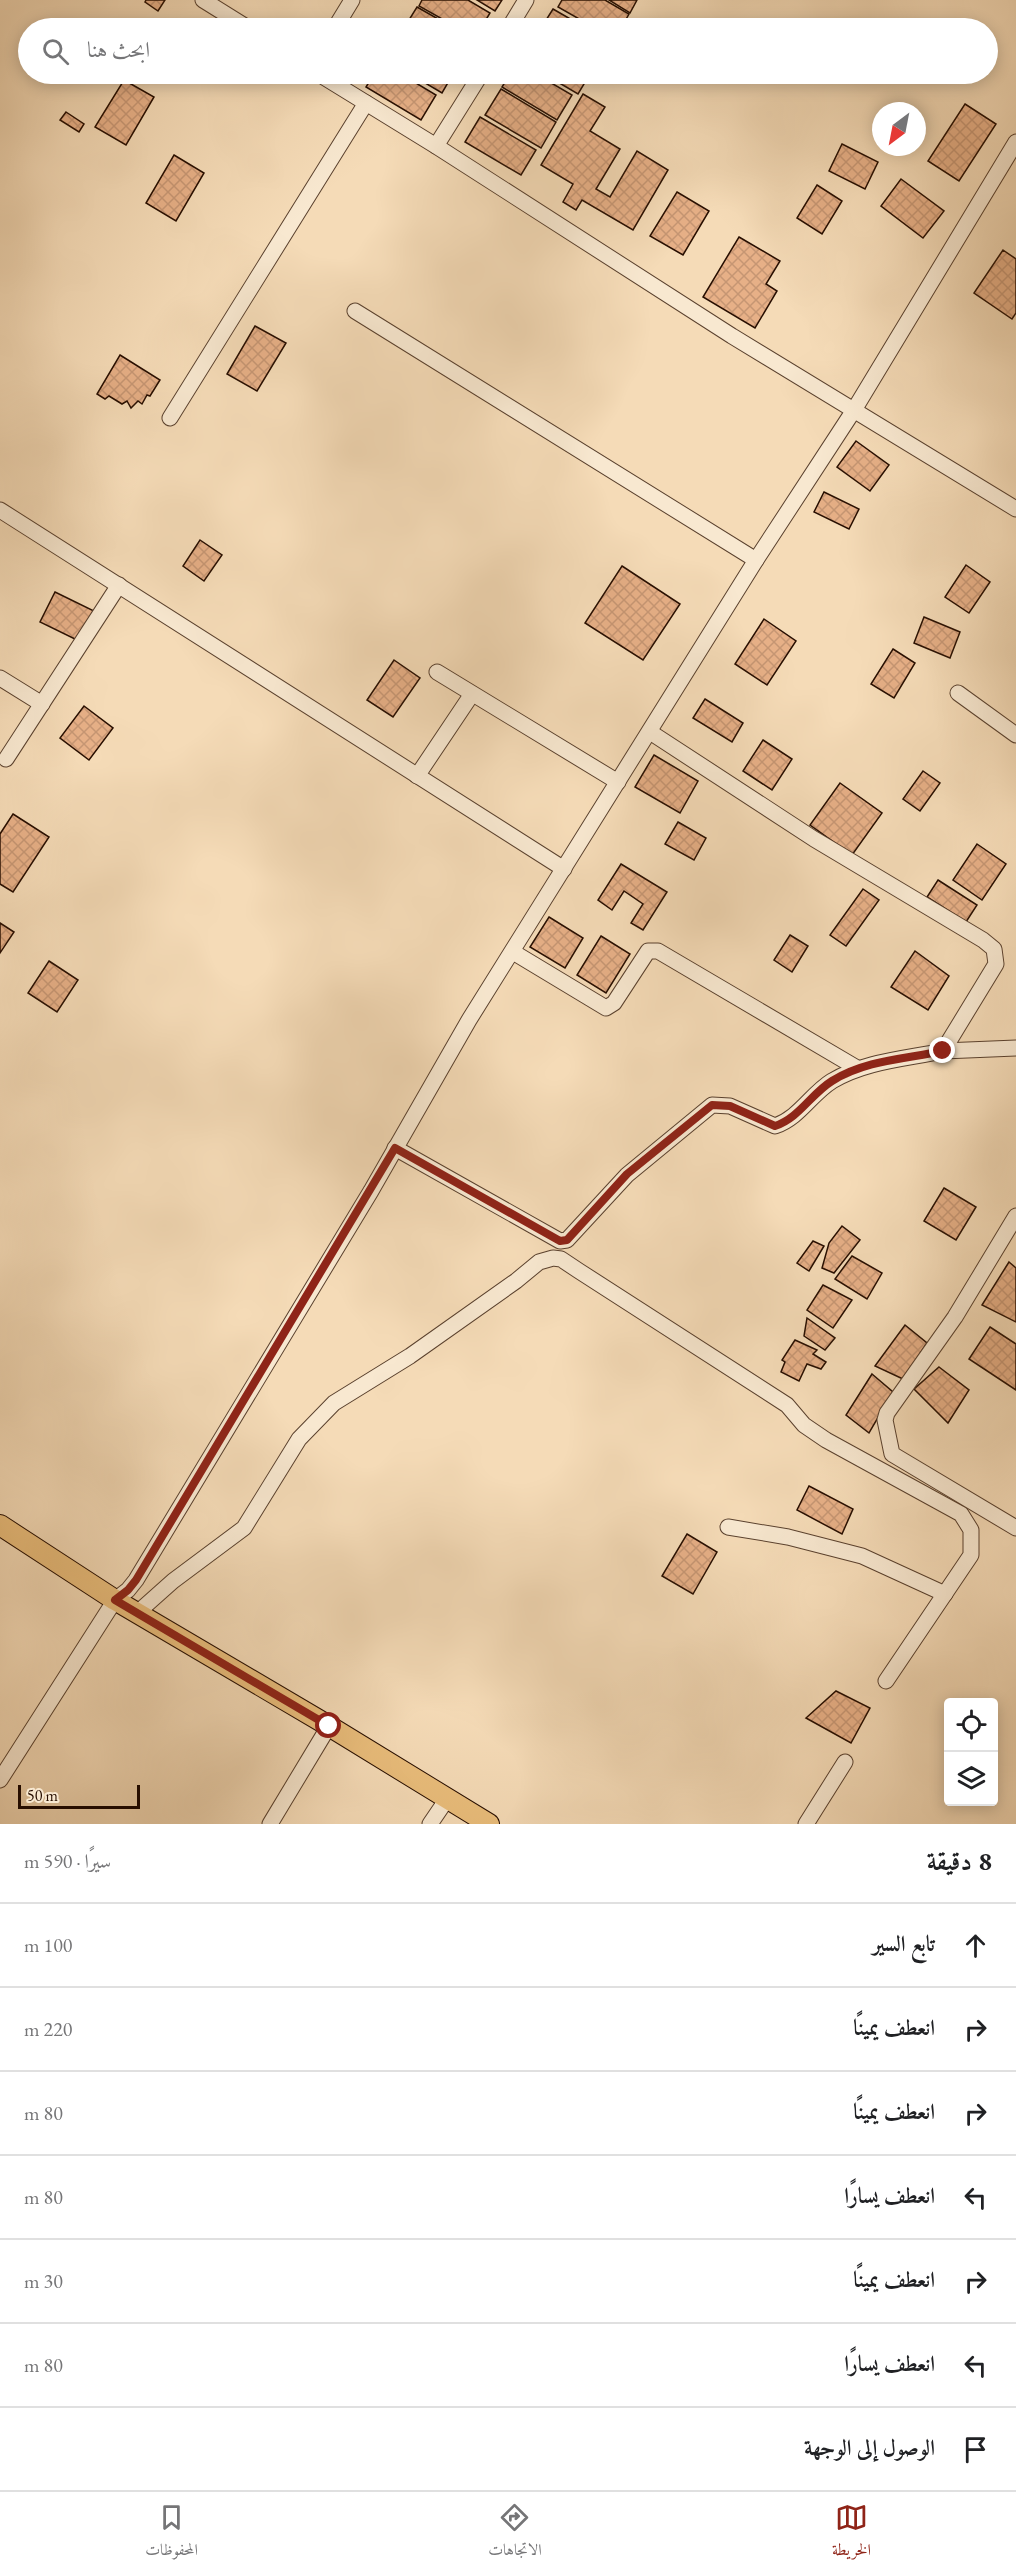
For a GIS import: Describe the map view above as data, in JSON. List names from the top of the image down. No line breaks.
{"scale_bar":"50 m","north":"bottom left","page":{"search":"ابحث هنا","scale":"50 m","heading":["8 دقيقة","سيرًا · 590 m"],"list":[["تابع السير","100 m"],["انعطف يمينًا","220 m"],["انعطف يمينًا","80 m"],["انعطف يسارًا","80 m"],["انعطف يمينًا","30 m"],["انعطف يسارًا","80 m"],"الوصول إلى الوجهة"],"nav":["الخريطة","الاتجاهات","المحفوظات"]}}
